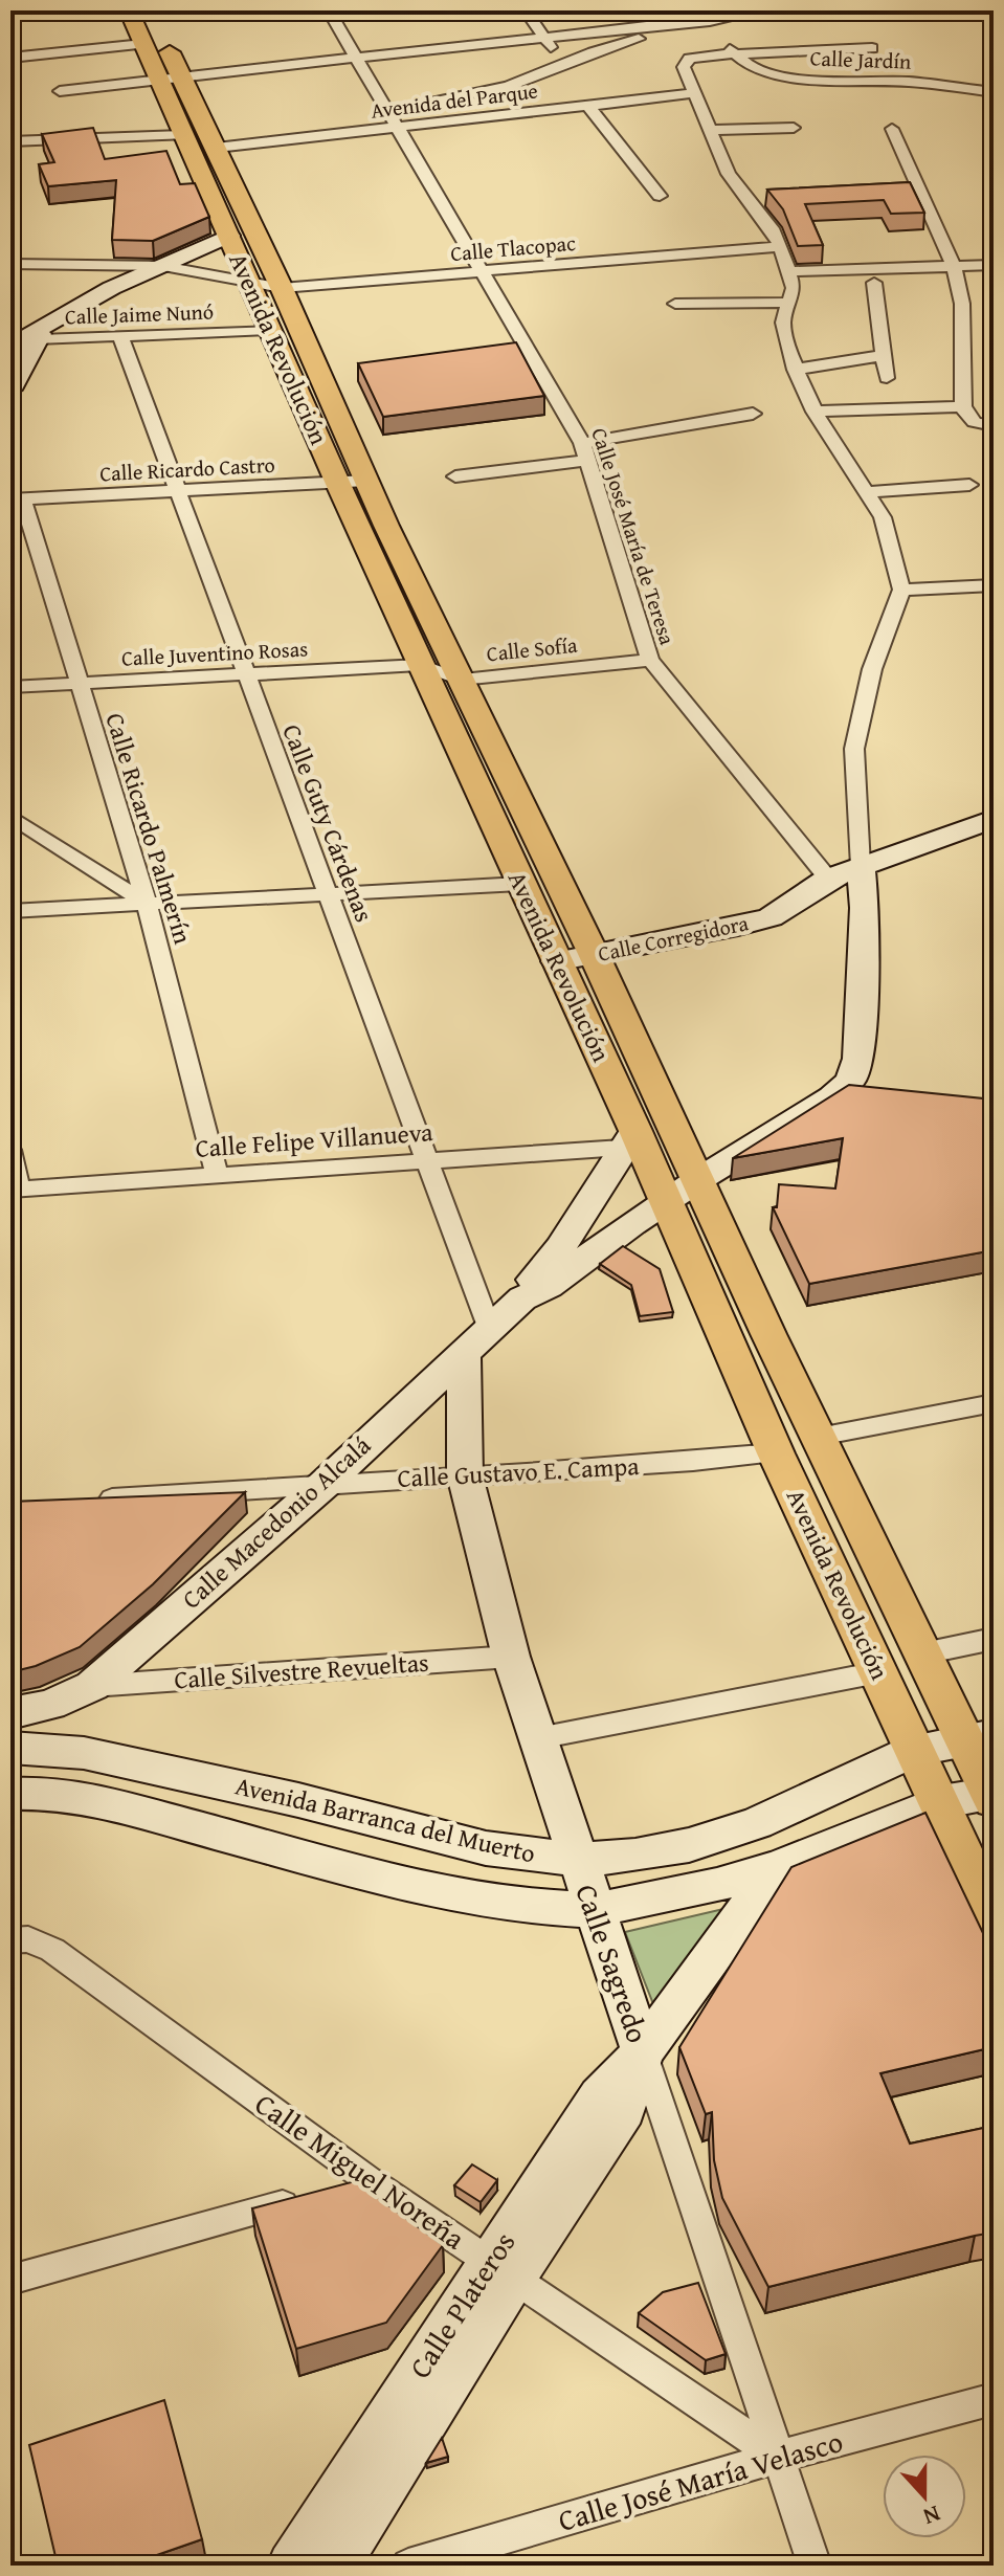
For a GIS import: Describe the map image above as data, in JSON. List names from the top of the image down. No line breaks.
{"streets":{"main road":["Avenida Revolución"],"street":["Calle Jardín","Avenida del Parque","Calle Tlacopac","Calle Jaime Nunó","Calle Ricardo Castro","Calle José María de Teresa","Calle Sofía","Calle Juventino Rosas","Calle Guty Cárdenas","Calle Ricardo Palmerín","Calle Corregidora","Calle Felipe Villanueva","Calle Gustavo E. Campa","Calle Macedonio Alcalá","Calle Silvestre Revueltas","Avenida Barranca del Muerto","Calle Sagredo","Calle Miguel Noreña","Calle Plateros","Calle José María Velasco"]},"crossings":[["Avenida del Parque","Avenida Revolución"],["Avenida del Parque","Calle José María de Teresa"],["Calle Tlacopac","Avenida Revolución"],["Calle Tlacopac","Calle José María de Teresa"],["Calle Jaime Nunó","Avenida Revolución"],["Calle Jaime Nunó","Calle Guty Cárdenas"],["Avenida Revolución","Calle Ricardo Castro"],["Avenida Revolución","Calle Sofía"],["Avenida Revolución","Calle Juventino Rosas"],["Avenida Revolución","Calle Corregidora"],["Avenida Revolución","Calle Felipe Villanueva"],["Avenida Revolución","Calle Gustavo E. Campa"],["Avenida Revolución","Calle Macedonio Alcalá"],["Avenida Revolución","Avenida Barranca del Muerto"],["Calle Ricardo Castro","Calle Guty Cárdenas"],["Calle Ricardo Castro","Calle Ricardo Palmerín"],["Calle José María de Teresa","Calle Sofía"],["Calle José María de Teresa","Calle Corregidora"],["Calle Sofía","Calle Juventino Rosas"],["Calle Juventino Rosas","Calle Guty Cárdenas"],["Calle Juventino Rosas","Calle Ricardo Palmerín"],["Calle Guty Cárdenas","Calle Felipe Villanueva"],["Calle Guty Cárdenas","Calle Macedonio Alcalá"],["Calle Guty Cárdenas","Calle Sagredo"],["Calle Ricardo Palmerín","Calle Felipe Villanueva"],["Calle Corregidora","Calle Macedonio Alcalá"],["Calle Felipe Villanueva","Calle Macedonio Alcalá"],["Calle Gustavo E. Campa","Calle Macedonio Alcalá"],["Calle Gustavo E. Campa","Calle Sagredo"],["Calle Macedonio Alcalá","Calle Silvestre Revueltas"],["Calle Macedonio Alcalá","Calle Sagredo"],["Calle Silvestre Revueltas","Calle Sagredo"],["Avenida Barranca del Muerto","Calle Sagredo"],["Avenida Barranca del Muerto","Calle Plateros"],["Calle Sagredo","Calle Miguel Noreña"],["Calle Sagredo","Calle Plateros"],["Calle Sagredo","Calle José María Velasco"],["Calle Miguel Noreña","Calle Plateros"],["Calle Miguel Noreña","Calle José María Velasco"]],"north":"bottom"}
